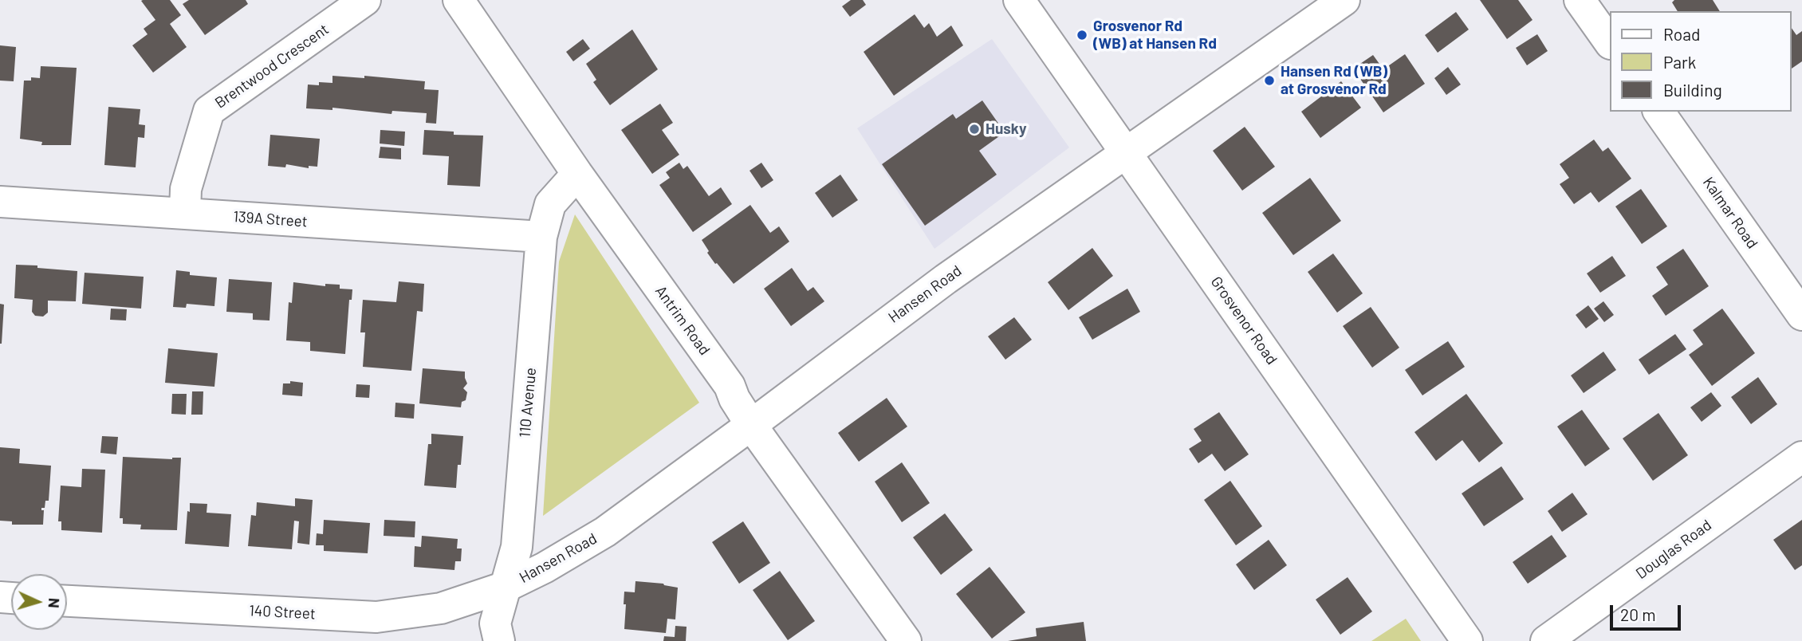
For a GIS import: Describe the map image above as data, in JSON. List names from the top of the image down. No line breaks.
{"streets":{"street":["Brentwood Crescent","Kalmar Road","139A Street","Hansen Road","Antrim Road","Grosvenor Road","110 Avenue","Douglas Road","140 Street"]},"crossings":[["Brentwood Crescent","139A Street"],["139A Street","110 Avenue"],["Hansen Road","Antrim Road"],["Hansen Road","Grosvenor Road"],["Hansen Road","110 Avenue"],["Hansen Road","140 Street"],["Antrim Road","110 Avenue"],["110 Avenue","140 Street"]],"places":["Grosvenor Rd (WB) at Hansen Rd","Hansen Rd (WB) at Grosvenor Rd","Husky"],"legend":["Road","Park","Building"],"scale_bar":"20 m","north":"right"}
